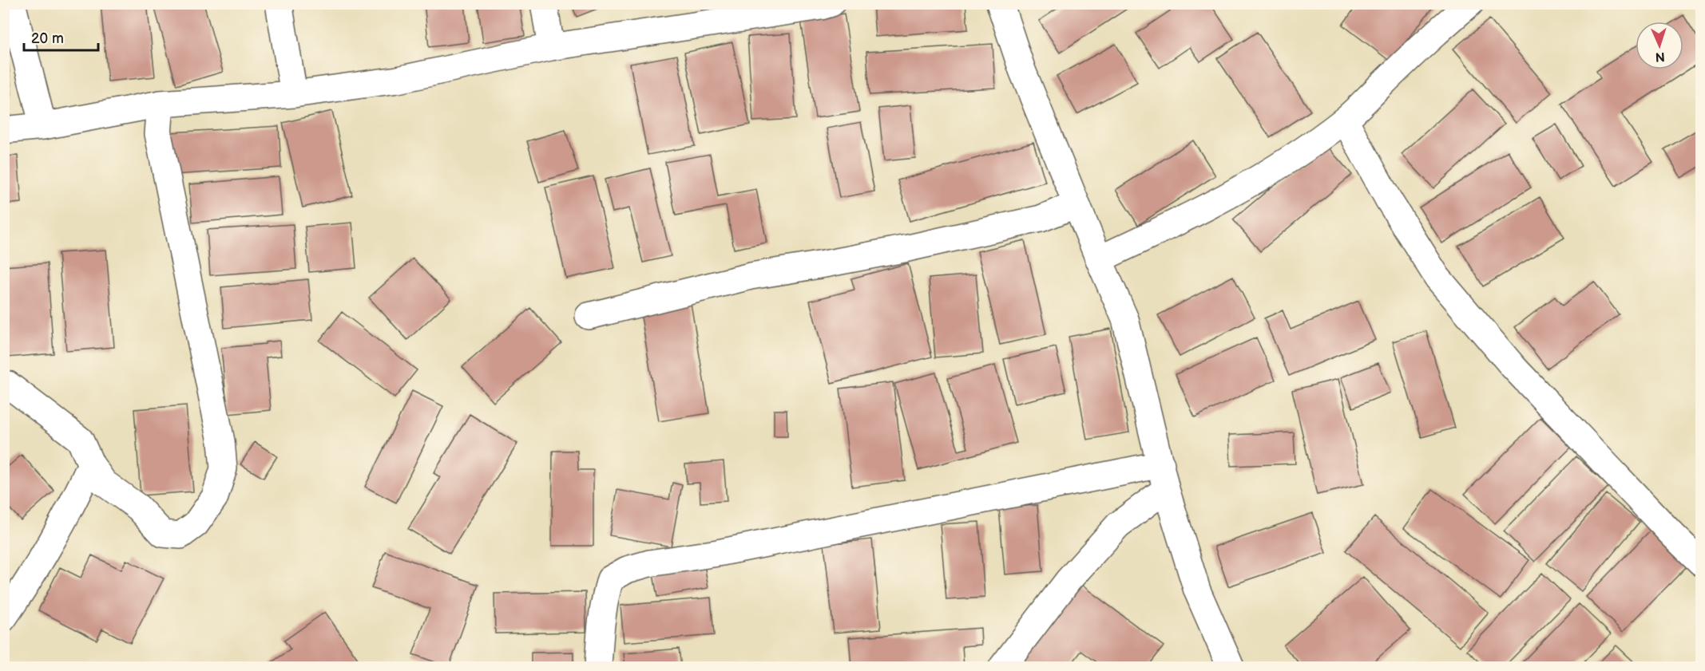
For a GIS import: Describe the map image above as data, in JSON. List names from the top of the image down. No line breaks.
{"scale_bar":"20 m","north":"bottom"}
